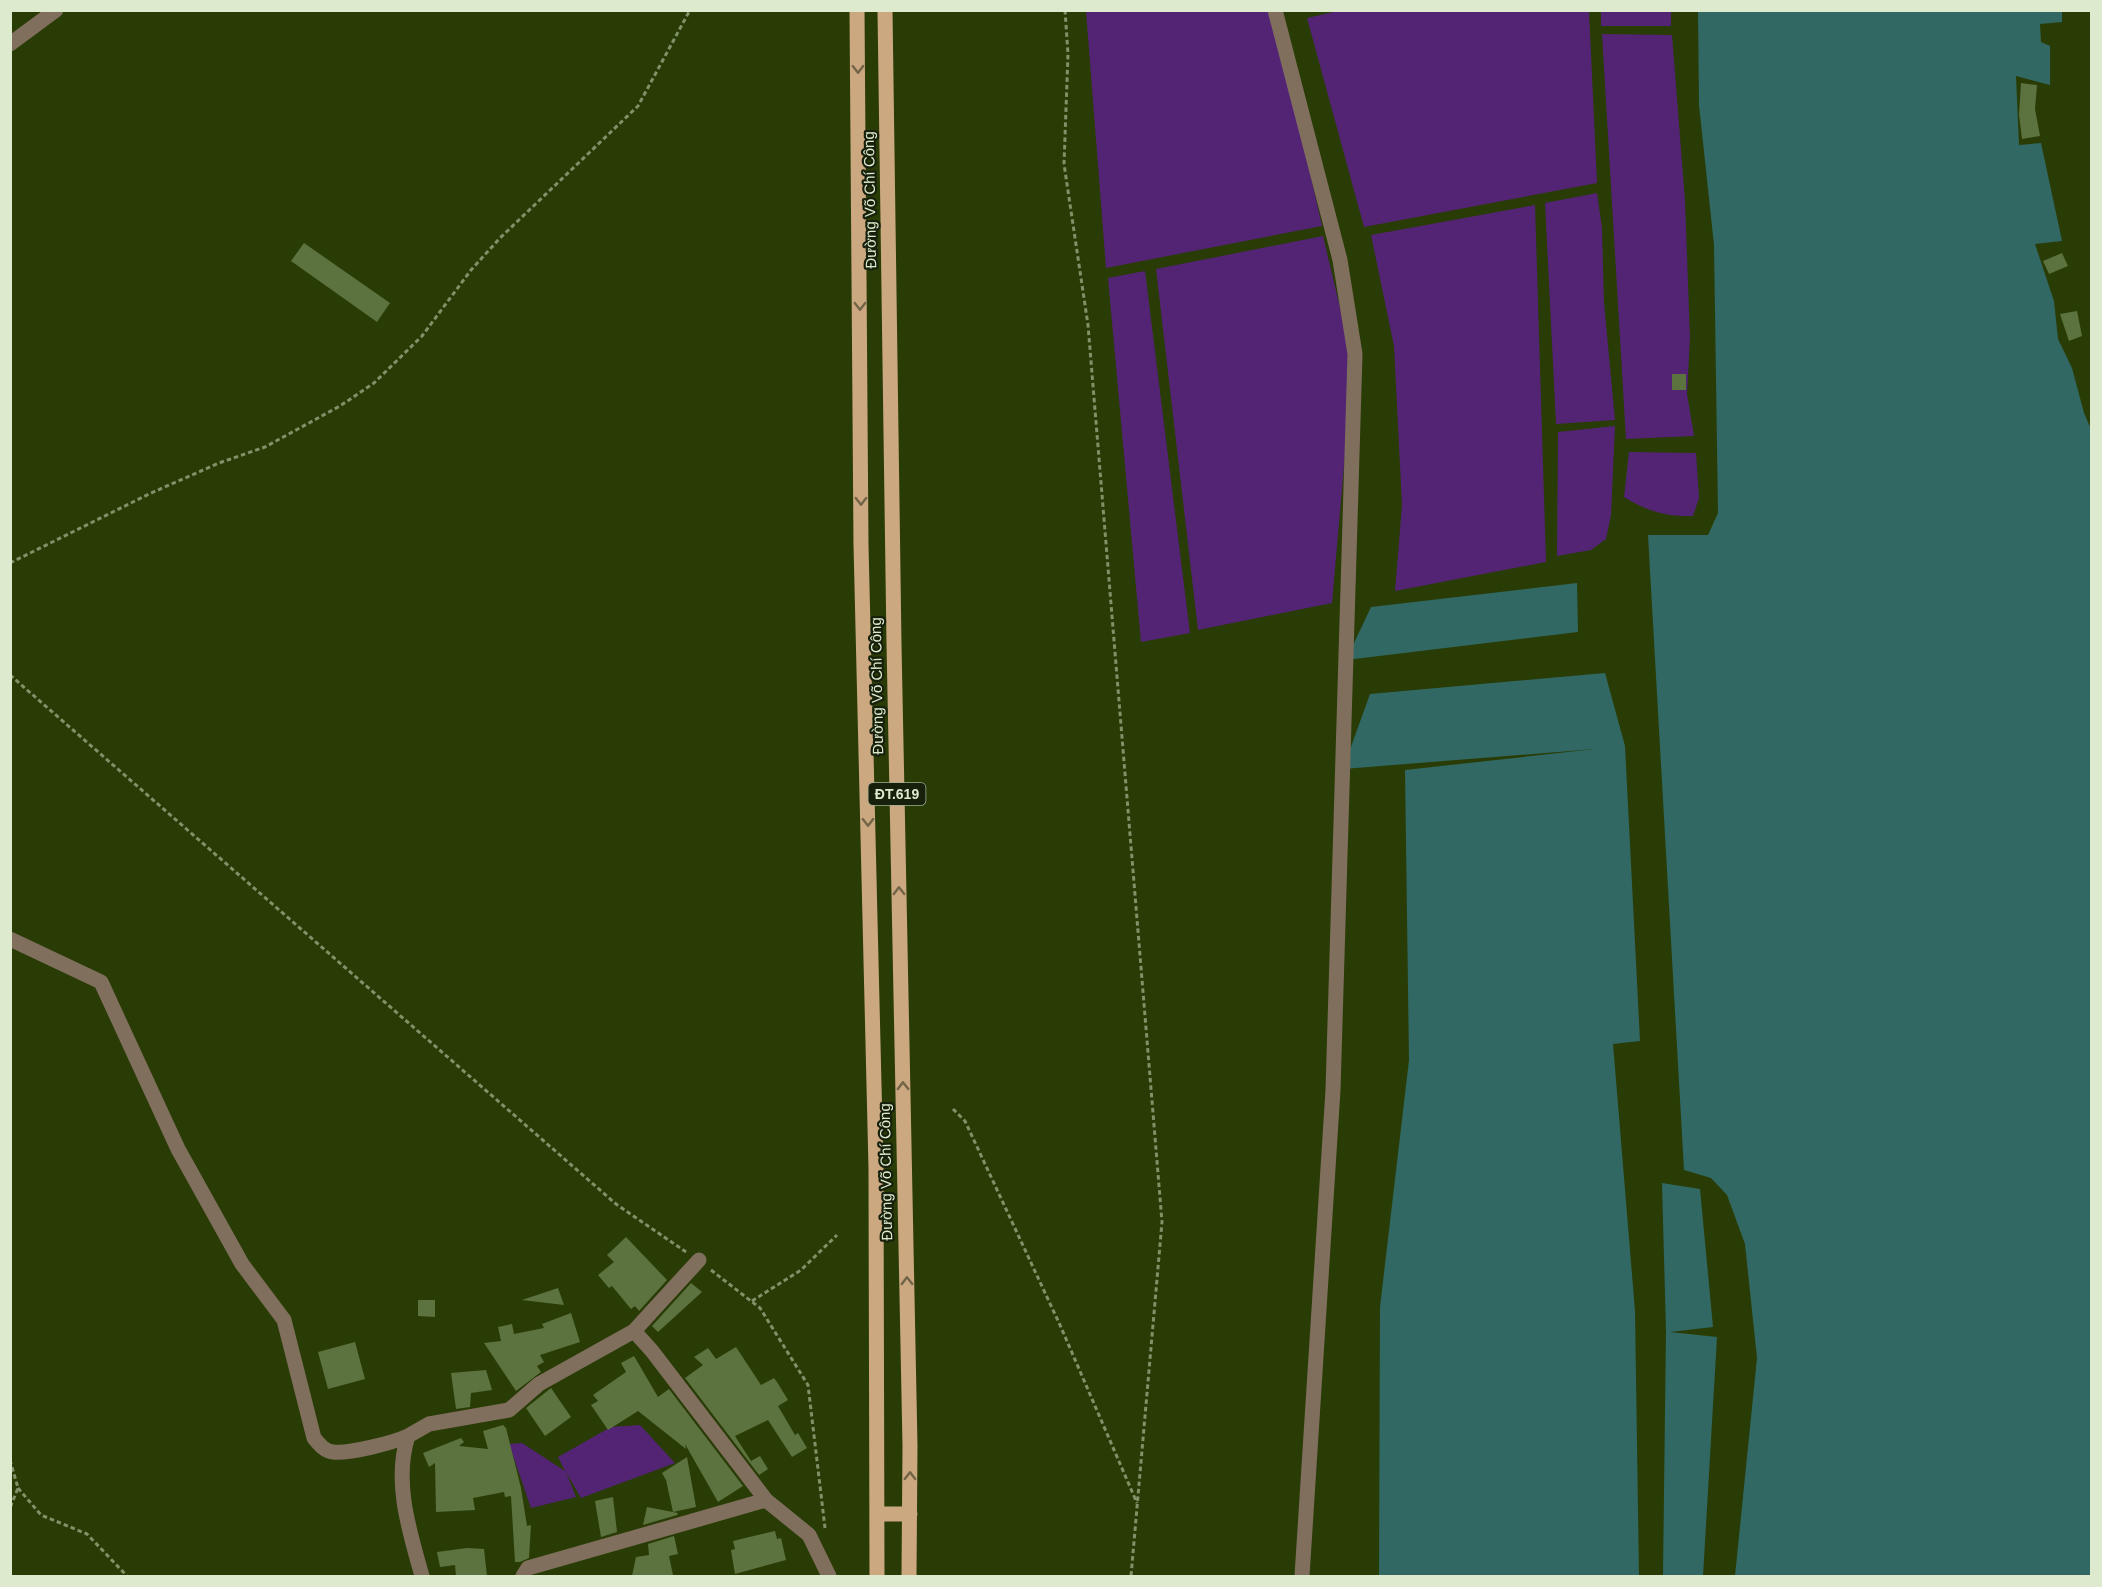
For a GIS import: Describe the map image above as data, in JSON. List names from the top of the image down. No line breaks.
{"streets":{"main road":["Đường Võ Chí Công","ĐT.619"]}}
